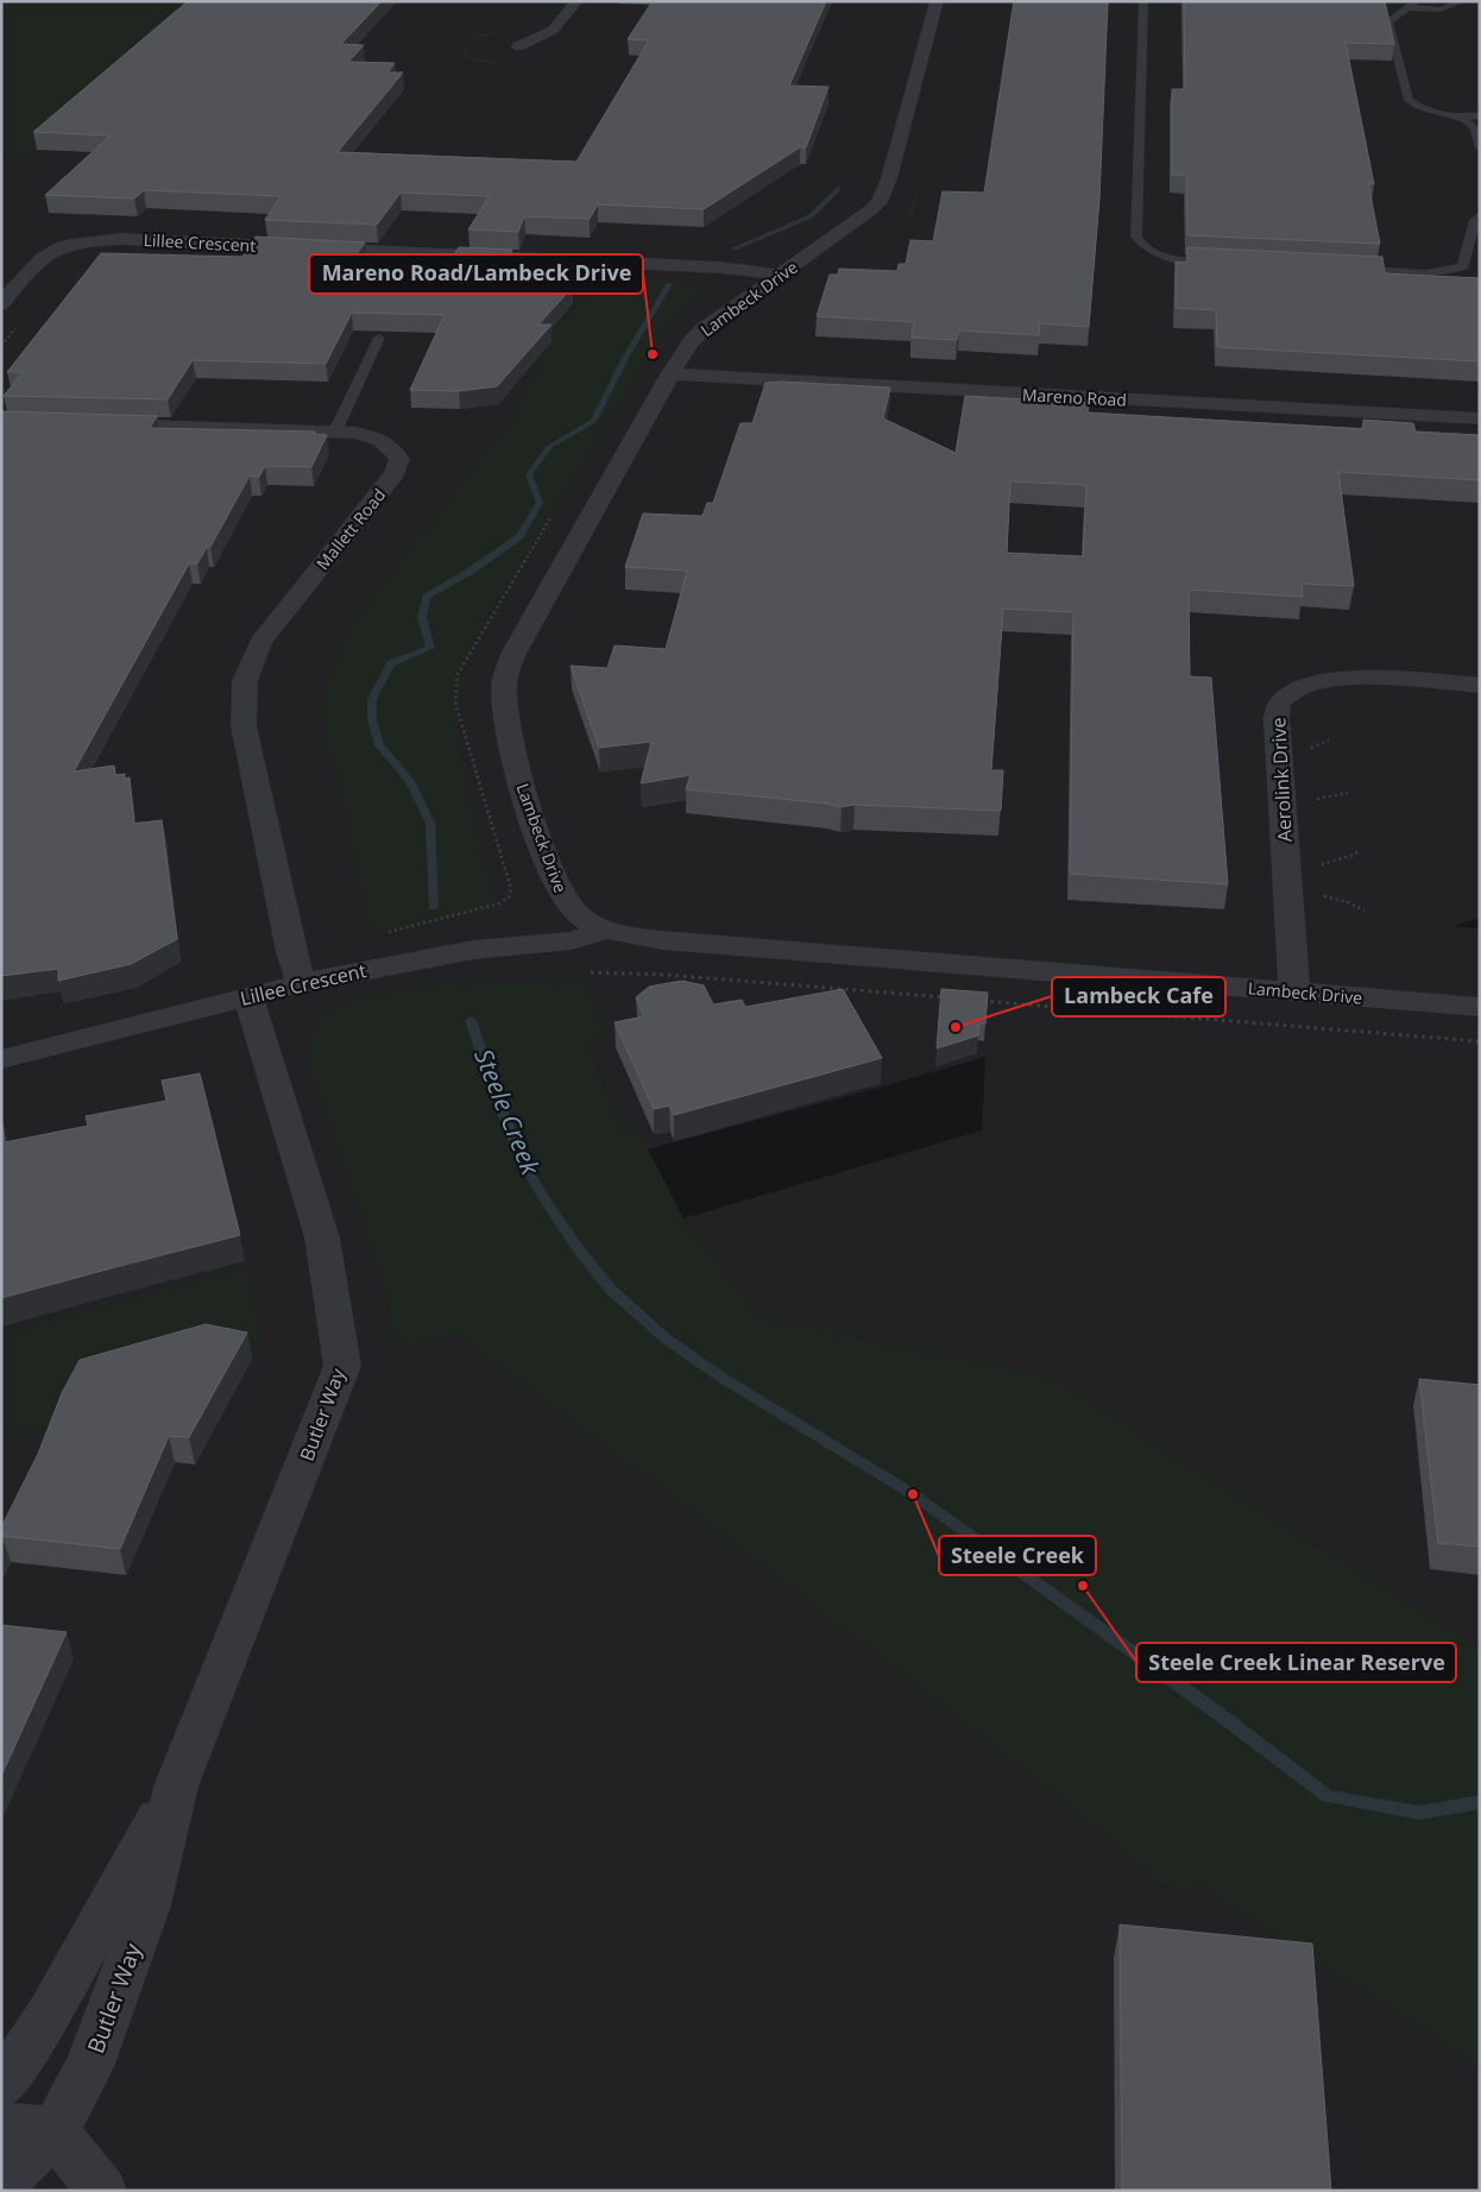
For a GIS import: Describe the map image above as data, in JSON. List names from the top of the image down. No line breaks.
{"streets":{"street":["Lillee Crescent","Lambeck Drive","Mareno Road","Mallett Road","Aerolink Drive","Butler Way"]},"crossings":[["Lillee Crescent","Lambeck Drive"],["Lillee Crescent","Mallett Road"],["Lillee Crescent","Butler Way"],["Lambeck Drive","Mareno Road"],["Lambeck Drive","Aerolink Drive"]],"water":["Steele Creek"],"places":["Mareno Road/Lambeck Drive","Lambeck Cafe","Steele Creek","Steele Creek Linear Reserve"]}
